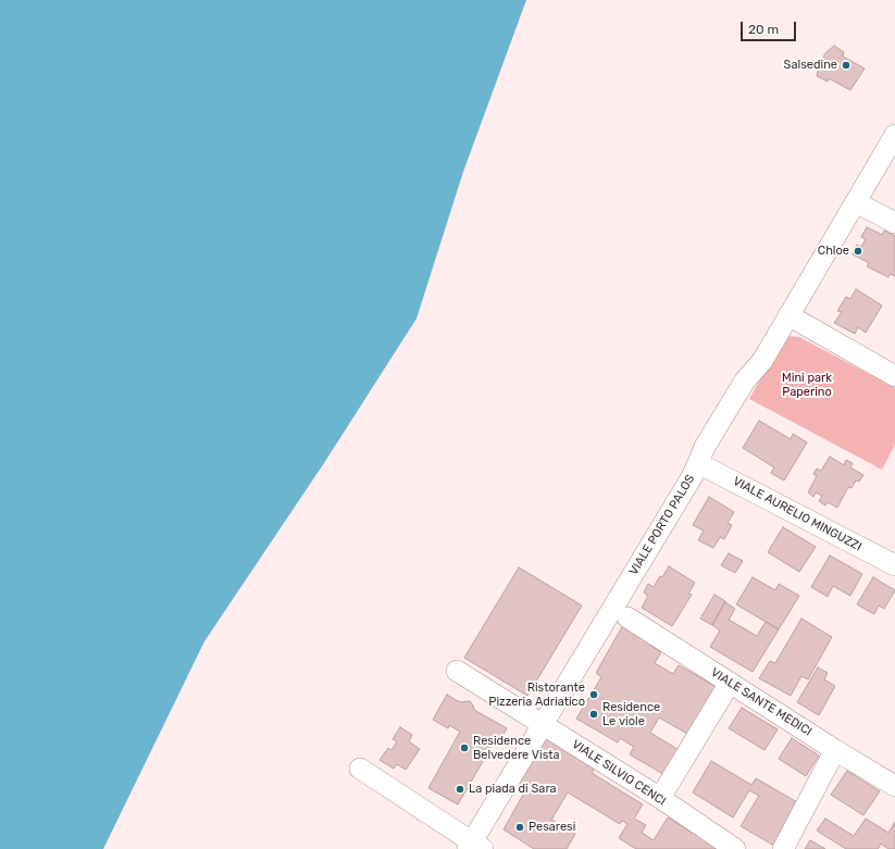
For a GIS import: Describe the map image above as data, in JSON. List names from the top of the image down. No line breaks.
{"streets":{"street":["VIALE AURELIO MINGUZZI","VIALE PORTO PALOS","VIALE SANTE MEDICI","VIALE SILVIO CENCI"]},"crossings":[["VIALE AURELIO MINGUZZI","VIALE PORTO PALOS"],["VIALE PORTO PALOS","VIALE SILVIO CENCI"]],"parks":["Mini park Paperino"],"places":["Salsedine","Chloe","Ristorante Pizzeria Adriatico","Residence Le viole","Residence Belvedere Vista","La piada di Sara","Pesaresi"],"scale_bar":"20 m"}
